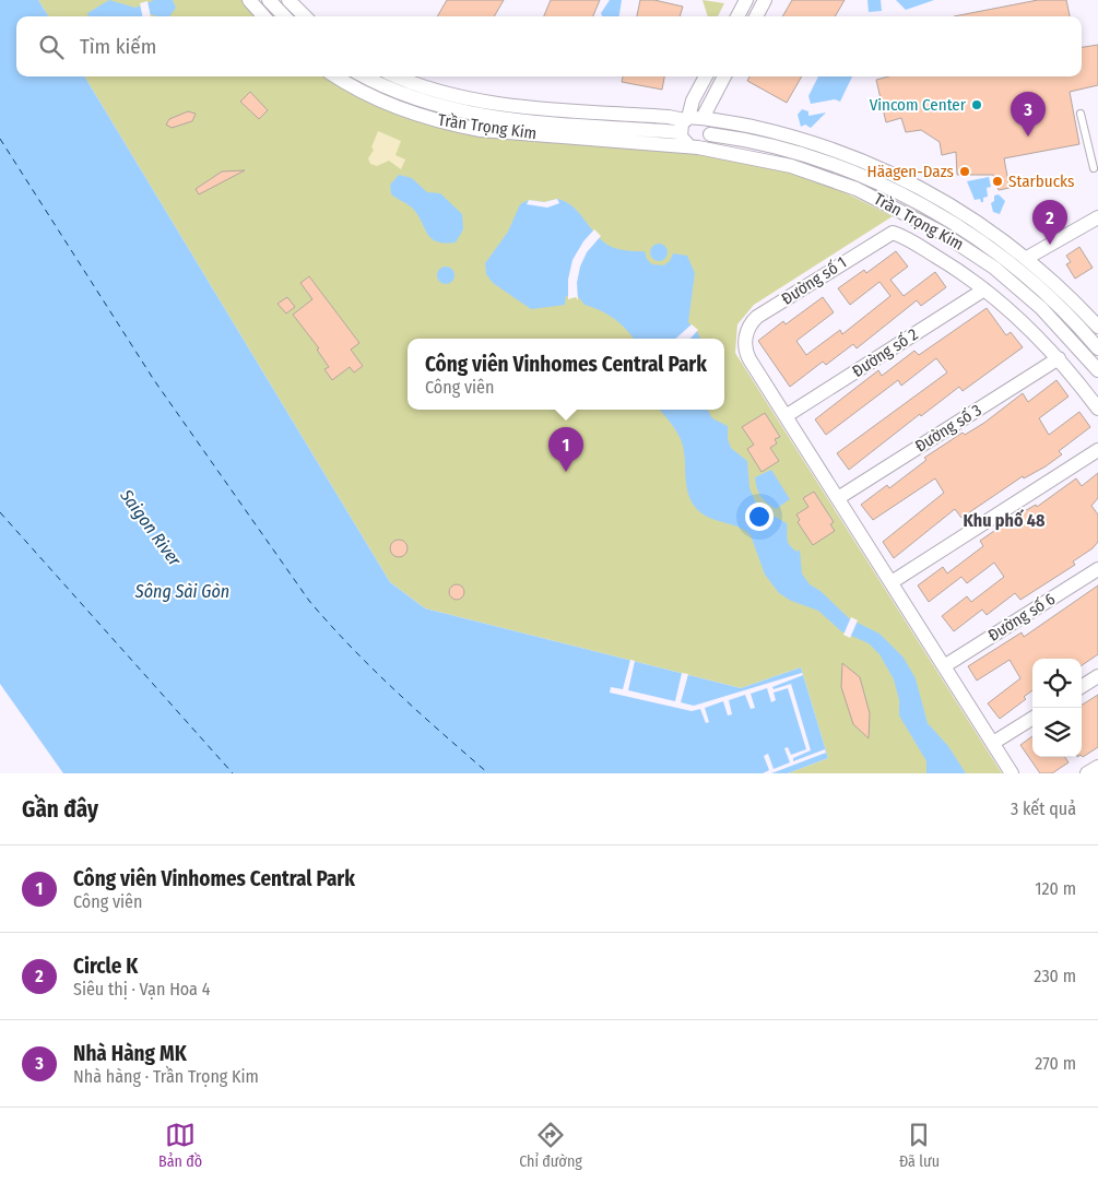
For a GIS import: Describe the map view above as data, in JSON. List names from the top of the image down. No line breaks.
{"streets":{"street":["Trần Trọng Kim","Đường số 1","Đường số 2","Đường số 3","Đường số 6"]},"crossings":[["Đường số 1","Đường số 2"]],"districts":["Khu phố 48"],"water":["Saigon River","Sông Sài Gòn"],"places":["Vincom Center","Häagen-Dazs","Starbucks"],"page":{"search":"Tìm kiếm","pins":["3","2","1"],"popup":["Công viên Vinhomes Central Park","Công viên"],"heading":["Gần đây","3 kết quả"],"list":[{"mark":"1","name":"Công viên Vinhomes Central Park","note":"Công viên","value":"120 m"},{"mark":"2","name":"Circle K","note":"Siêu thị · Vạn Hoa 4","value":"230 m"},{"mark":"3","name":"Nhà Hàng MK","note":"Nhà hàng · Trần Trọng Kim","value":"270 m"}],"nav":["Bản đồ","Chỉ đường","Đã lưu"]}}
